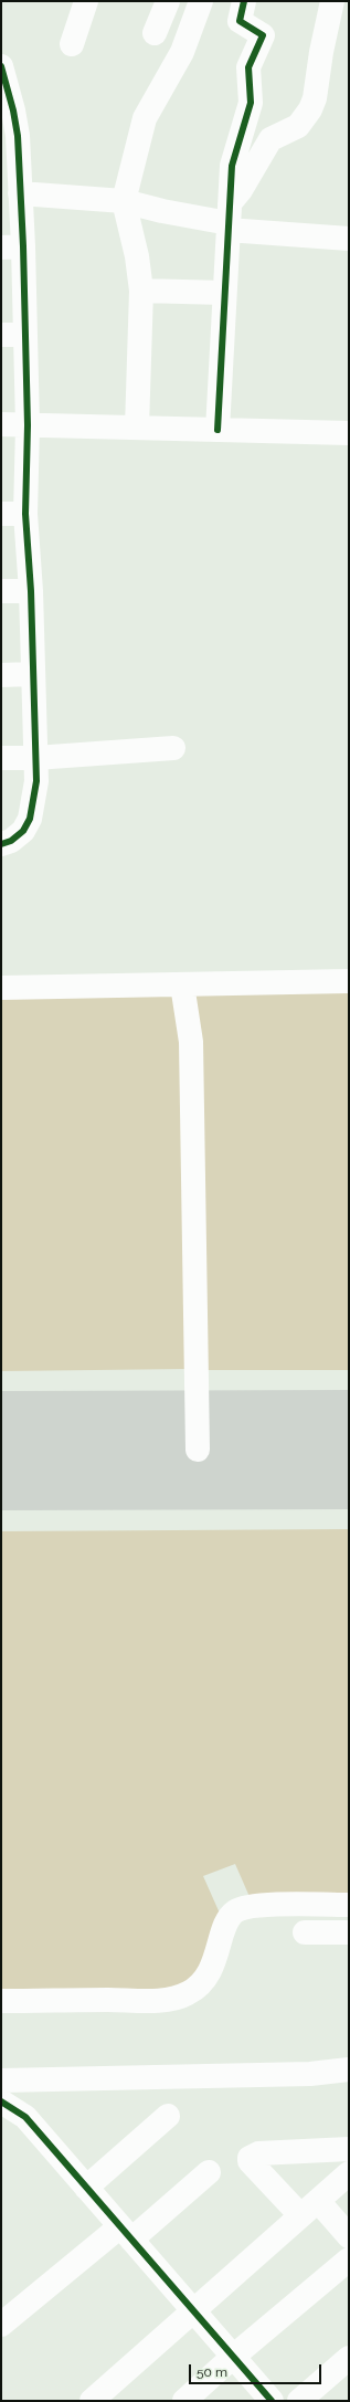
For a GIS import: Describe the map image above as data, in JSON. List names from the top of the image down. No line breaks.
{"scale_bar":"50 m"}
